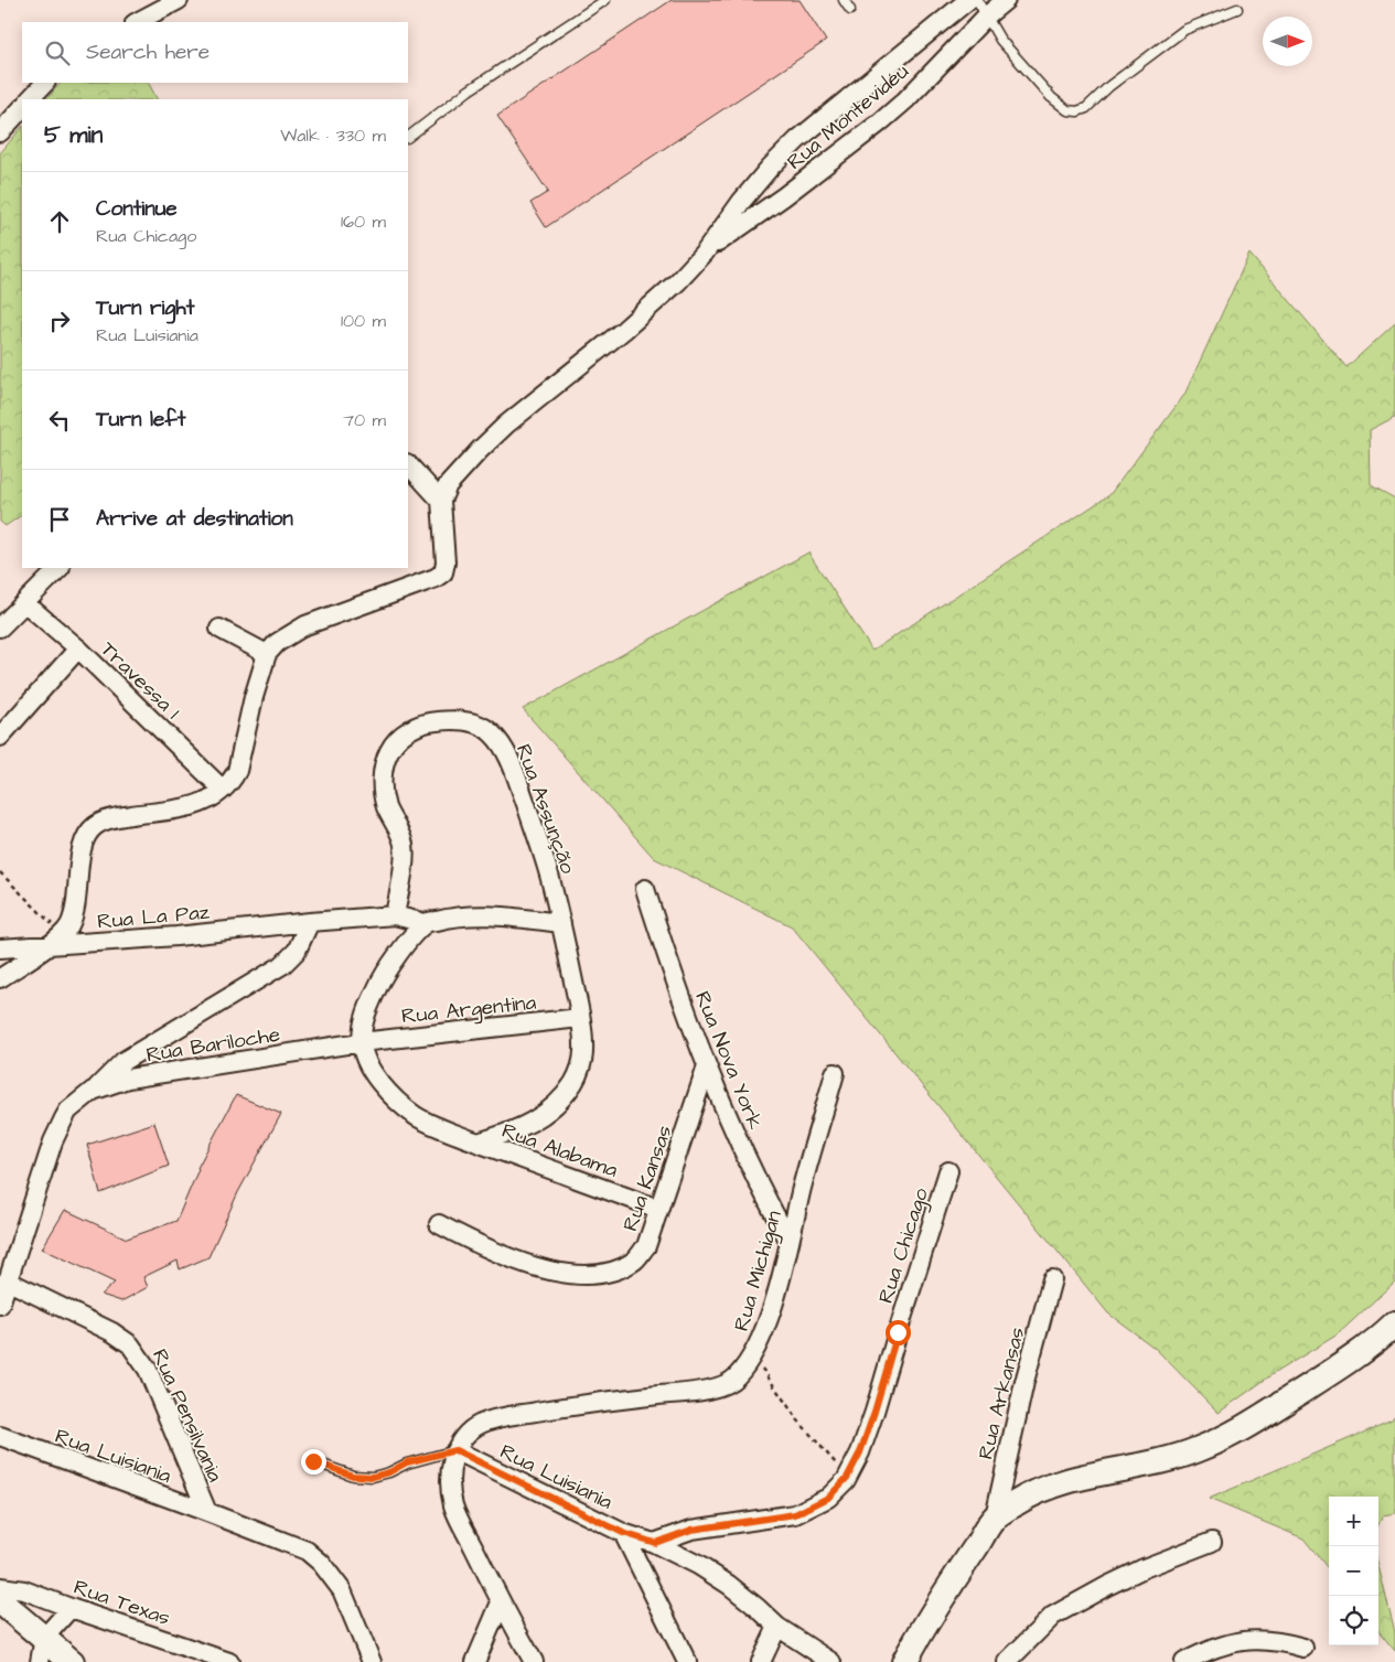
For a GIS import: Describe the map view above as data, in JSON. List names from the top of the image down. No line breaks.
{"streets":{"street":["Rua Montevidéu","Travessa 1","Rua Assunção","Rua La Paz","Rua Argentina","Rua Bariloche","Rua Nova York","Rua Alabama","Rua Kansas","Rua Chicago","Rua Michigan","Rua Arkansas","Rua Pensilvania","Rua Luisiania","Rua Texas"]},"crossings":[["Rua Assunção","Rua Argentina"],["Rua Assunção","Rua Alabama"],["Rua Argentina","Rua Bariloche"],["Rua Argentina","Rua Alabama"],["Rua Bariloche","Rua Alabama"],["Rua Bariloche","Rua Pensilvania"],["Rua Nova York","Rua Kansas"],["Rua Nova York","Rua Michigan"],["Rua Alabama","Rua Kansas"],["Rua Chicago","Rua Luisiania"],["Rua Michigan","Rua Luisiania"],["Rua Pensilvania","Rua Luisiania"]],"north":"right","page":{"search":"Search here","heading":["5 min","Walk · 330 m"],"list":[["Continue","Rua Chicago","160 m"],["Turn right","Rua Luisiania","100 m"],["Turn left","70 m"],"Arrive at destination"],"map_buttons":["+","−"]}}
